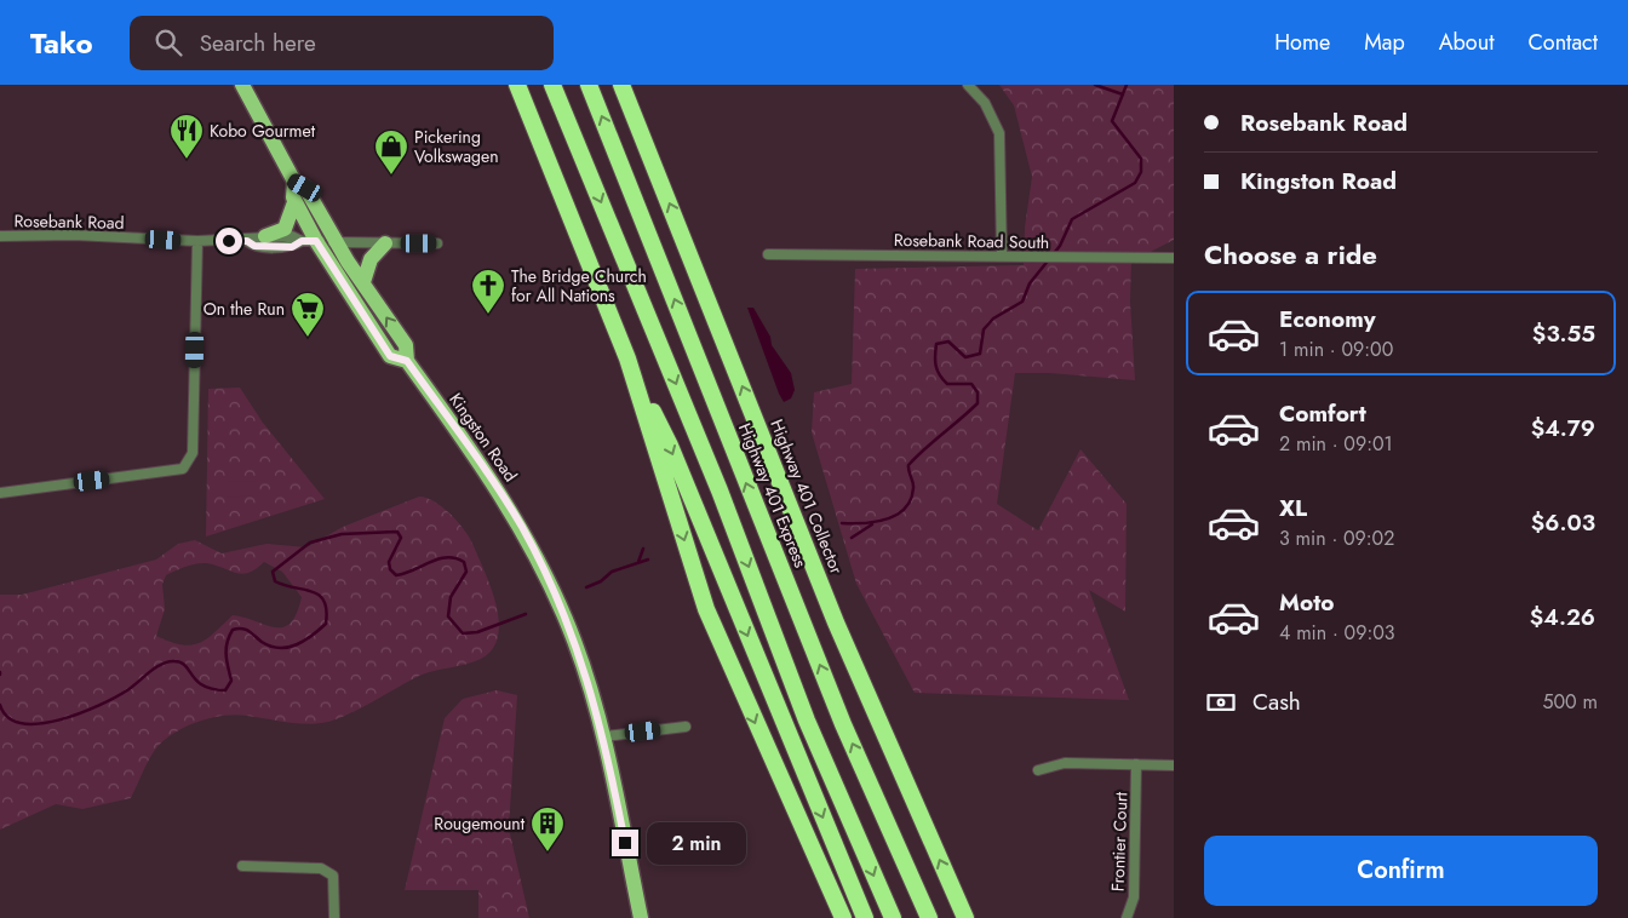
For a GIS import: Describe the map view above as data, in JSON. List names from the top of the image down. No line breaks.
{"streets":{"highway":["Highway 401 Express","Highway 401 Collector"],"main road":["Kingston Road"],"street":["Rosebank Road","Rosebank Road South","Frontier Court"]},"crossings":[["Rosebank Road","Kingston Road"]],"places":{"restaurant":["Kobo Gourmet"],"shop":["Pickering Volkswagen"],"church":["The Bridge Church for All Nations"],"supermarket":["On the Run"],"building":["Rougemount"]},"page":{"header":"Tako","search":"Search here","nav":["Home","Map","About","Contact"],"banner":["Rosebank Road","Kingston Road"],"heading":"Choose a ride","list":[{"name":"Economy","note":"1 min · 09:00","value":"$3.55"},{"name":"Comfort","note":"2 min · 09:01","value":"$4.79"},{"name":"XL","note":"3 min · 09:02","value":"$6.03"},{"name":"Moto","note":"4 min · 09:03","value":"$4.26"}],"pay":["Cash","500 m"],"bubble":"2 min","buttons":"Confirm"}}
